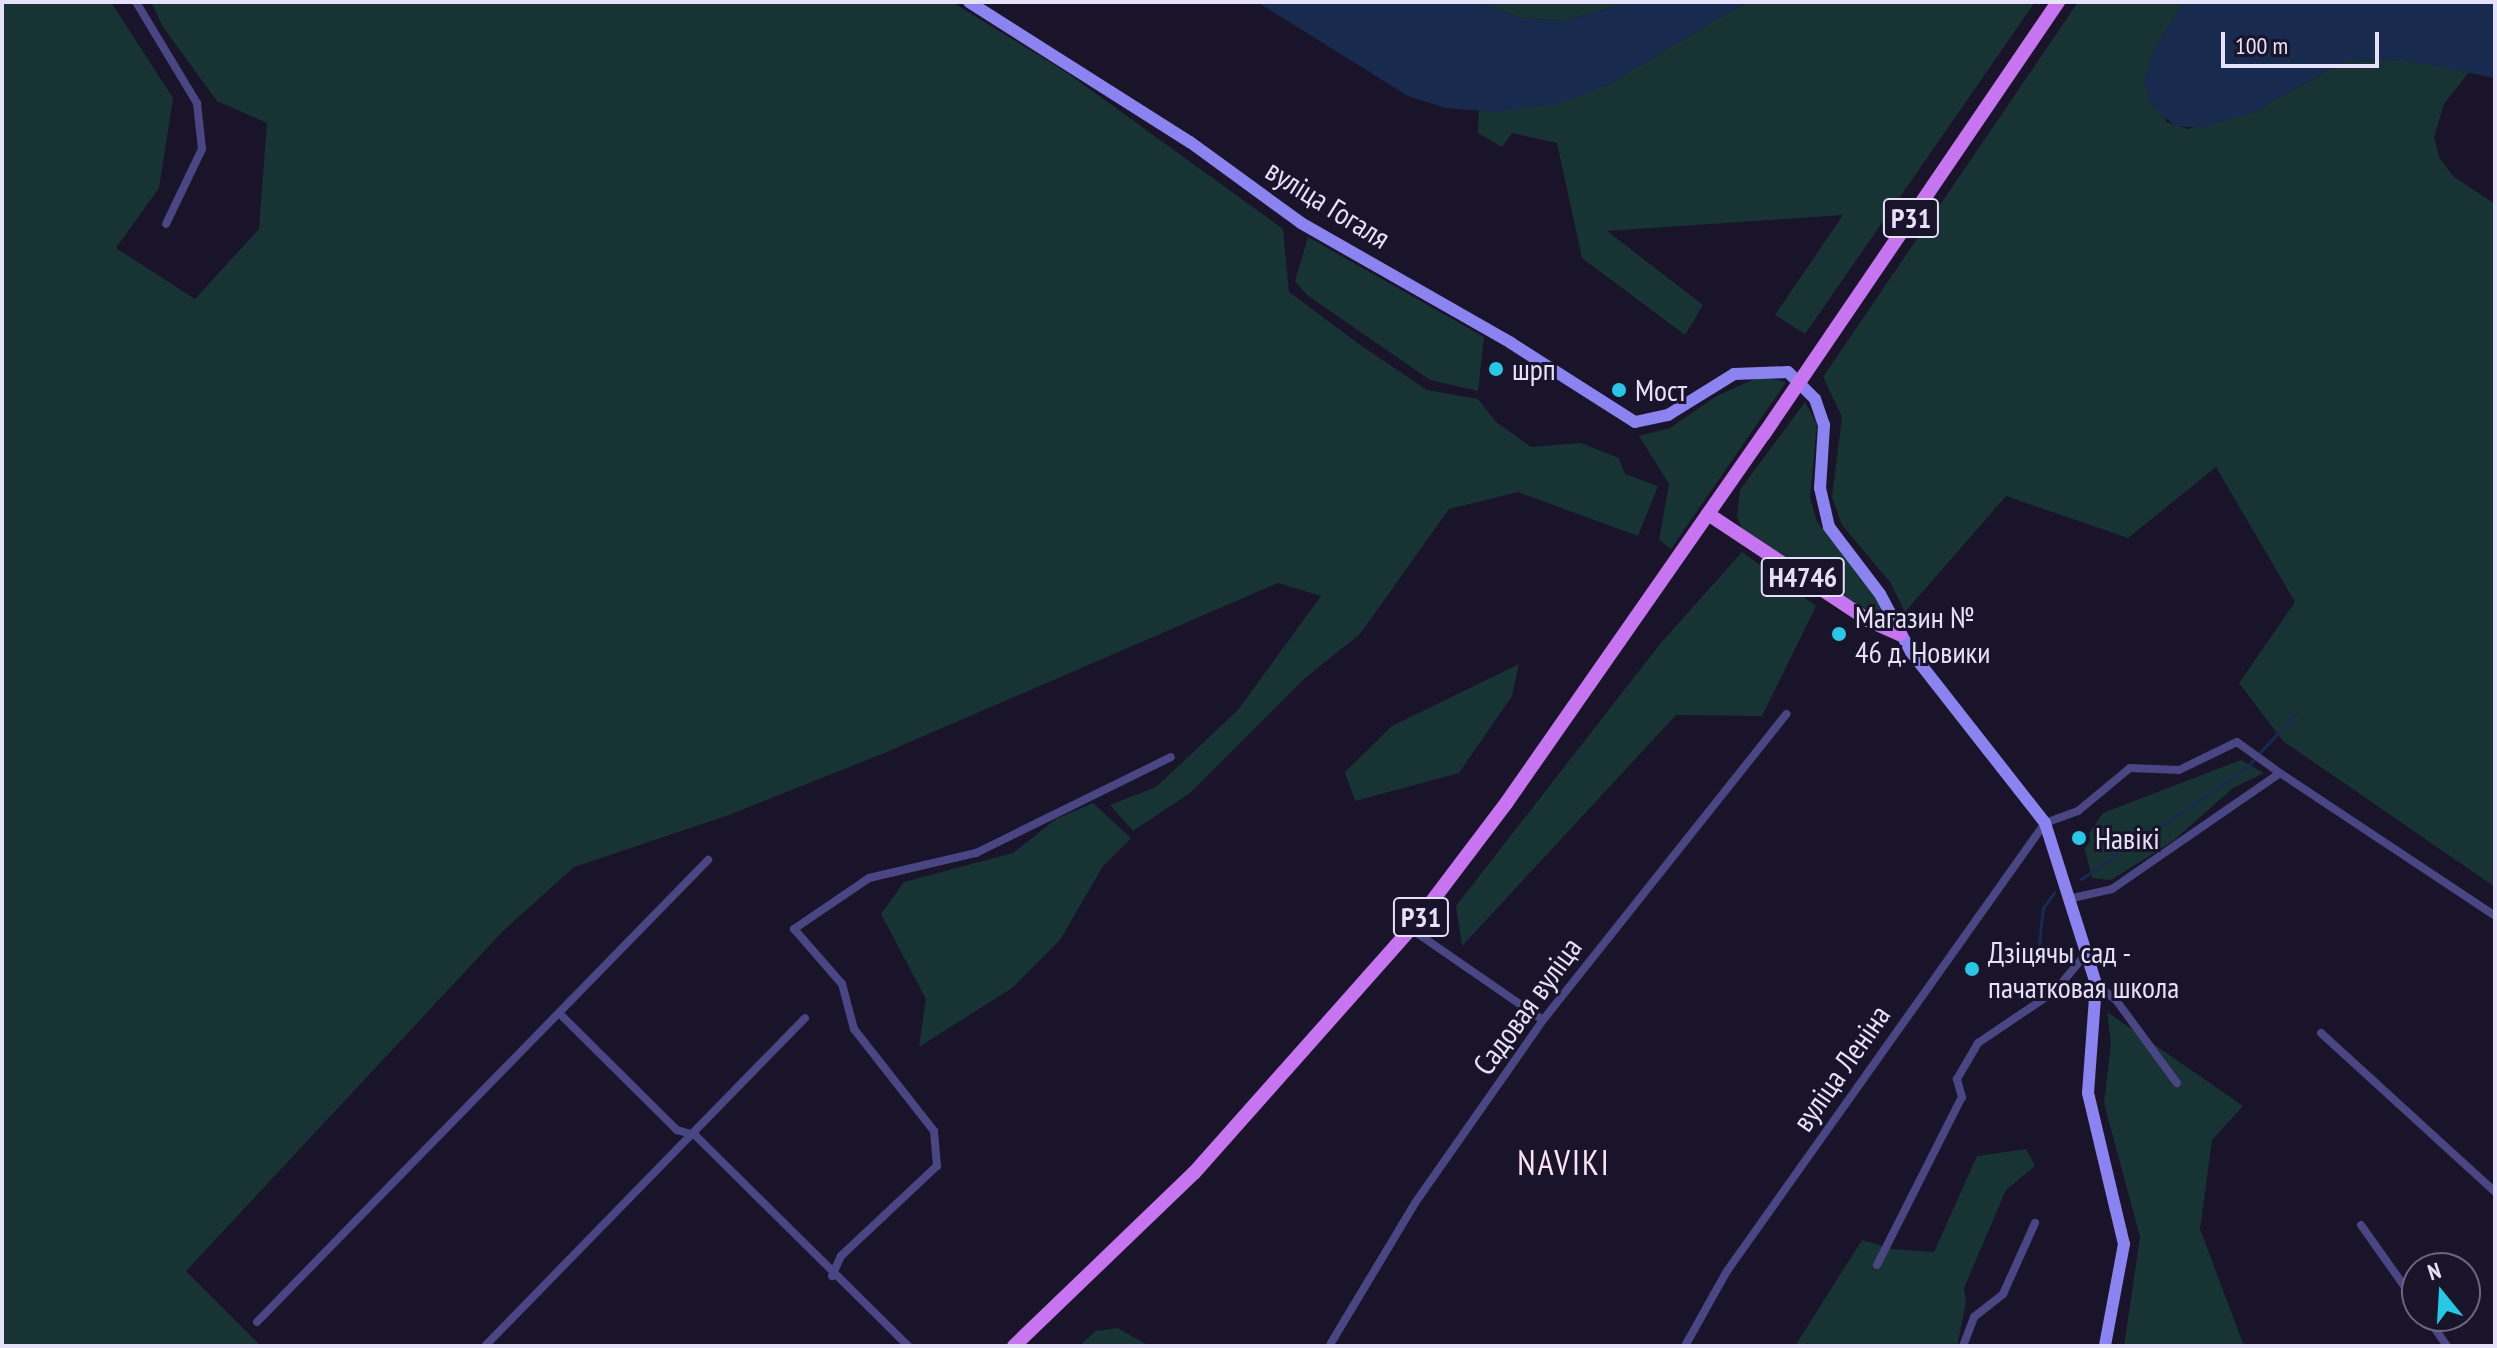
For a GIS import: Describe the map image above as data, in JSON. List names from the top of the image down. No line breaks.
{"streets":{"main road":["Р31","Н4746"],"street":["вуліца Гогаля","Садовая вуліца","вуліца Леніна"]},"crossings":[["вуліца Гогаля","Н4746"],["Р31","Н4746"],["Н4746","вуліца Леніна"]],"districts":["NAVIKI"],"places":["шрп","Мост","Магазин № 46 д. Новики","Навікі","Дзіцячы сад - пачатковая школа"],"scale_bar":"100 m","north":"top"}
